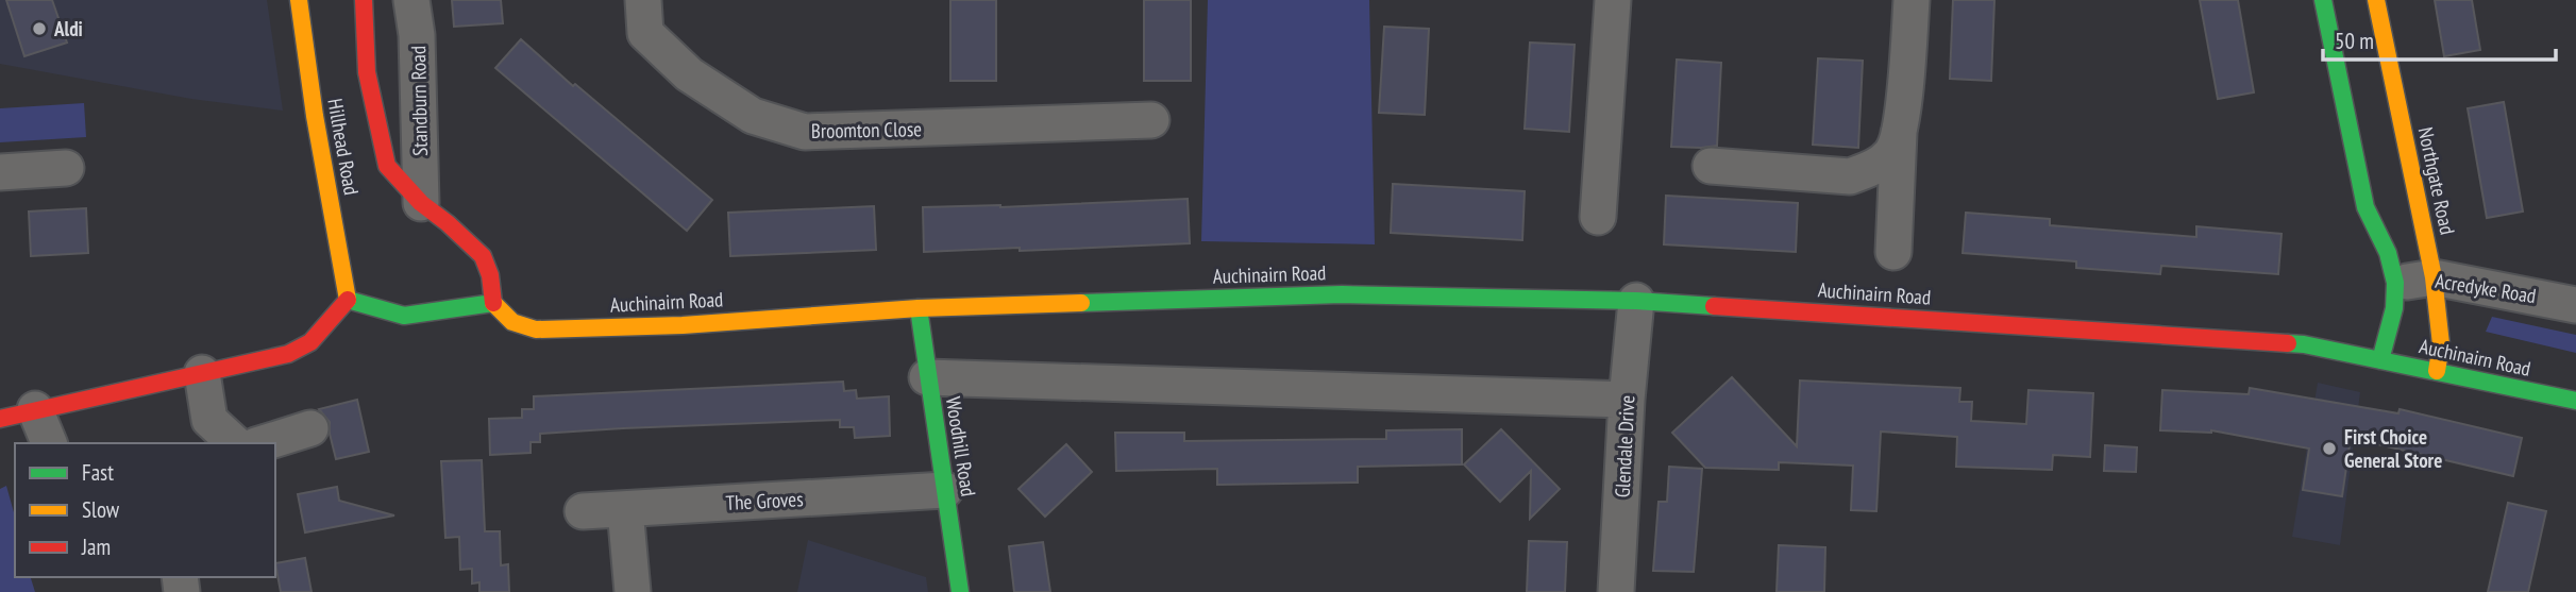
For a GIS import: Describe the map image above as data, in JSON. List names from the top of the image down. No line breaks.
{"streets":{"main road":["Standburn Road","Hillhead Road","Northgate Road","Auchinairn Road","Woodhill Road"],"street":["Broomton Close","Acredyke Road","Glendale Drive","The Groves"]},"crossings":[["Standburn Road","Auchinairn Road"],["Northgate Road","Auchinairn Road"],["Northgate Road","Acredyke Road"],["Auchinairn Road","Woodhill Road"],["Auchinairn Road","Glendale Drive"],["Woodhill Road","The Groves"]],"places":["Aldi","First Choice General Store"],"legend":["Fast","Slow","Jam"],"scale_bar":"50 m"}
